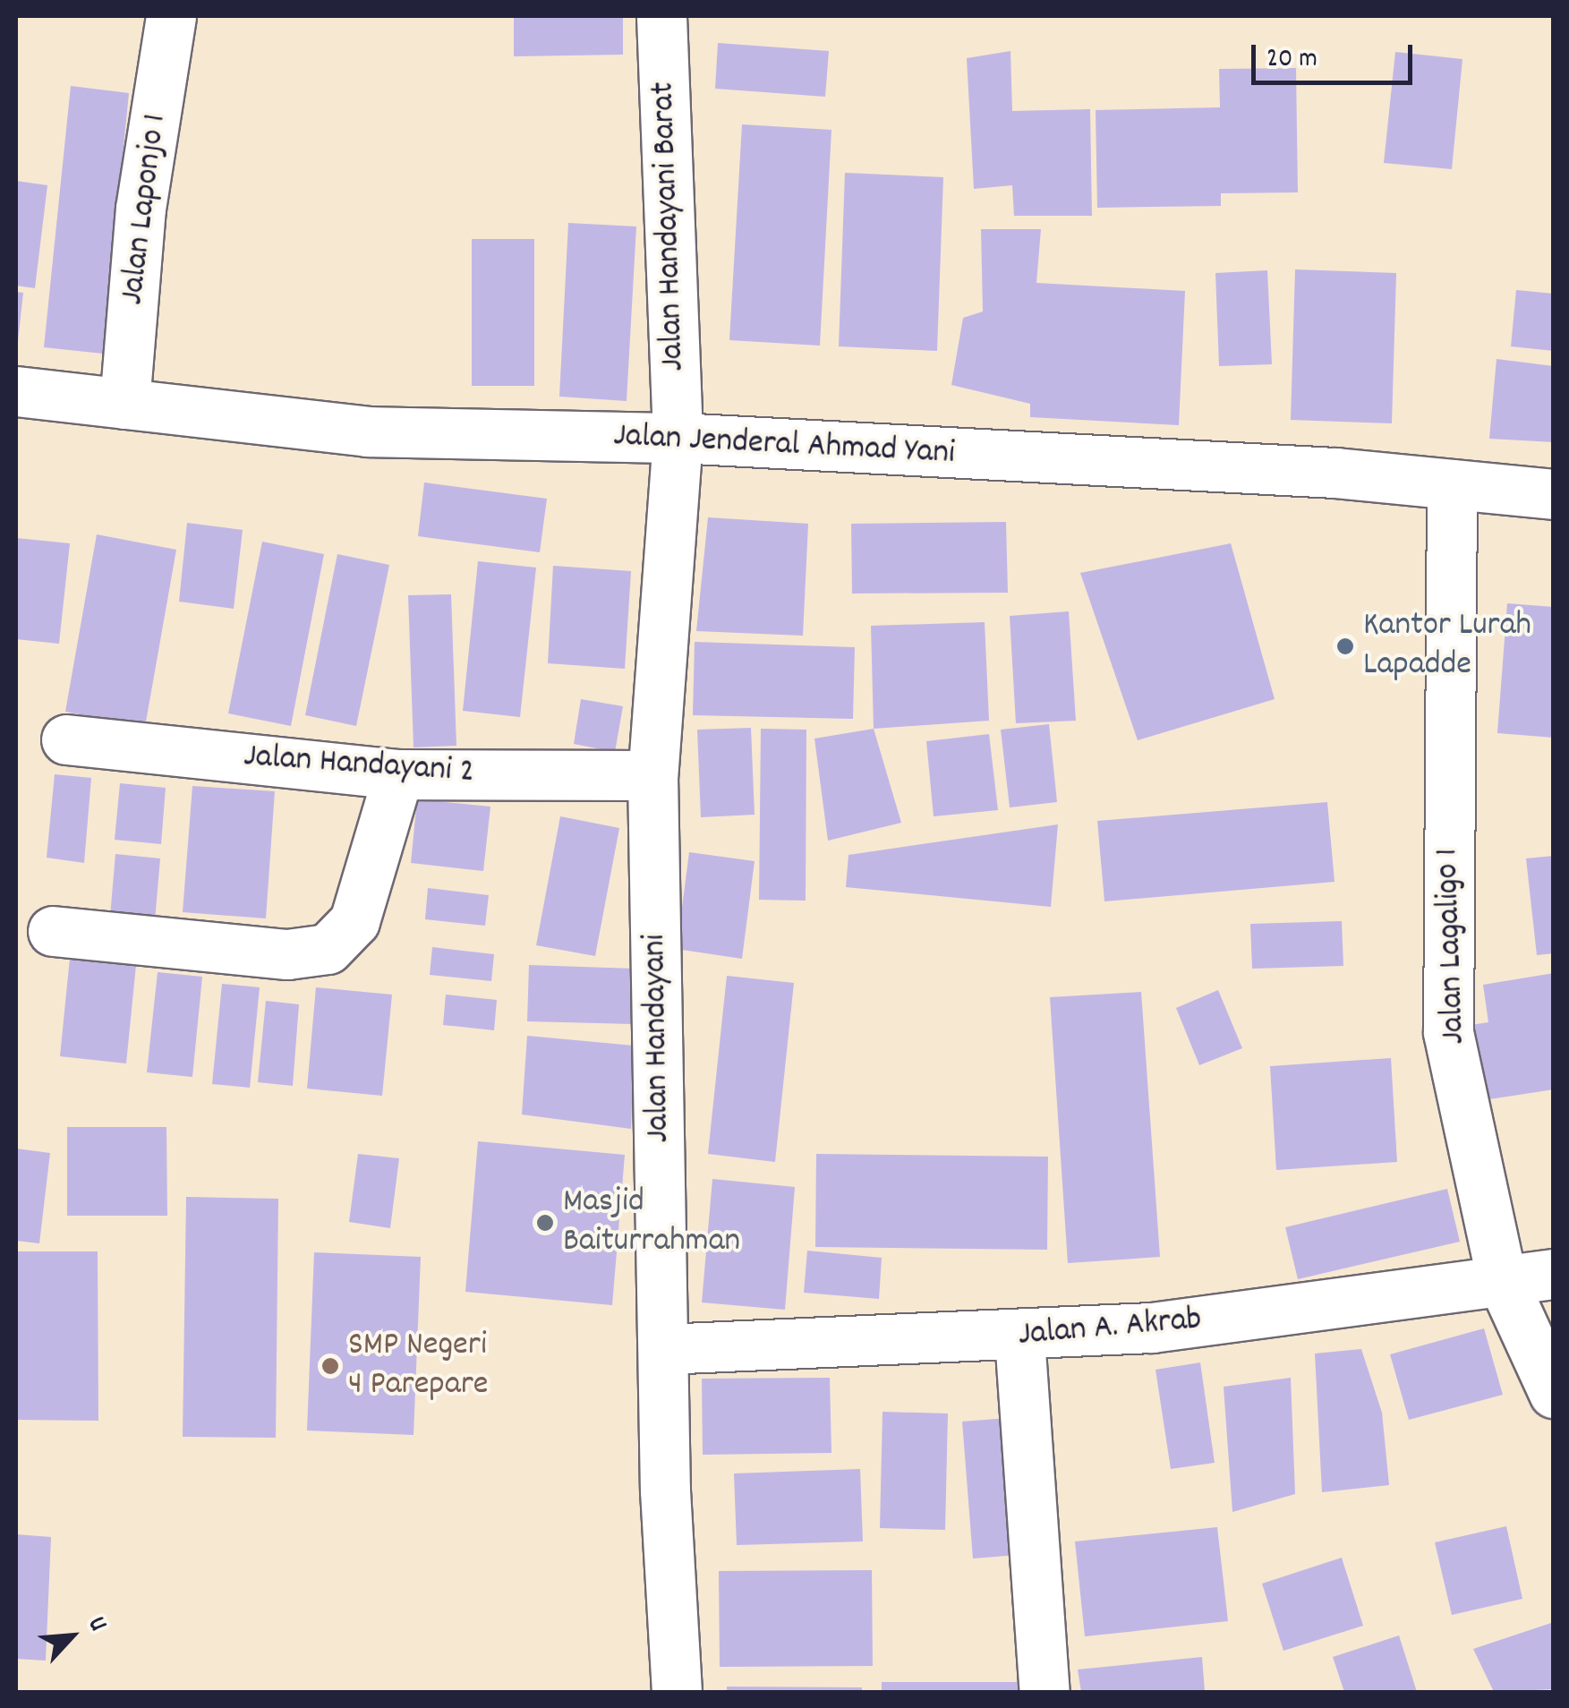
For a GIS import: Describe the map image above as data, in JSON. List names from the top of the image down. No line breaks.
{"streets":{"main road":["Jalan Laponjo 1","Jalan Handayani Barat","Jalan Jenderal Ahmad Yani","Jalan Handayani 2","Jalan Lagaligo 1","Jalan Handayani","Jalan A. Akrab"]},"crossings":[["Jalan Laponjo 1","Jalan Jenderal Ahmad Yani"],["Jalan Handayani Barat","Jalan Jenderal Ahmad Yani"],["Jalan Handayani Barat","Jalan Handayani"],["Jalan Jenderal Ahmad Yani","Jalan Lagaligo 1"],["Jalan Jenderal Ahmad Yani","Jalan Handayani"],["Jalan Handayani 2","Jalan Handayani"],["Jalan Lagaligo 1","Jalan A. Akrab"],["Jalan Handayani","Jalan A. Akrab"]],"places":["Kantor Lurah Lapadde","Masjid Baiturrahman","SMP Negeri 4 Parepare"],"scale_bar":"20 m","north":"top right"}
